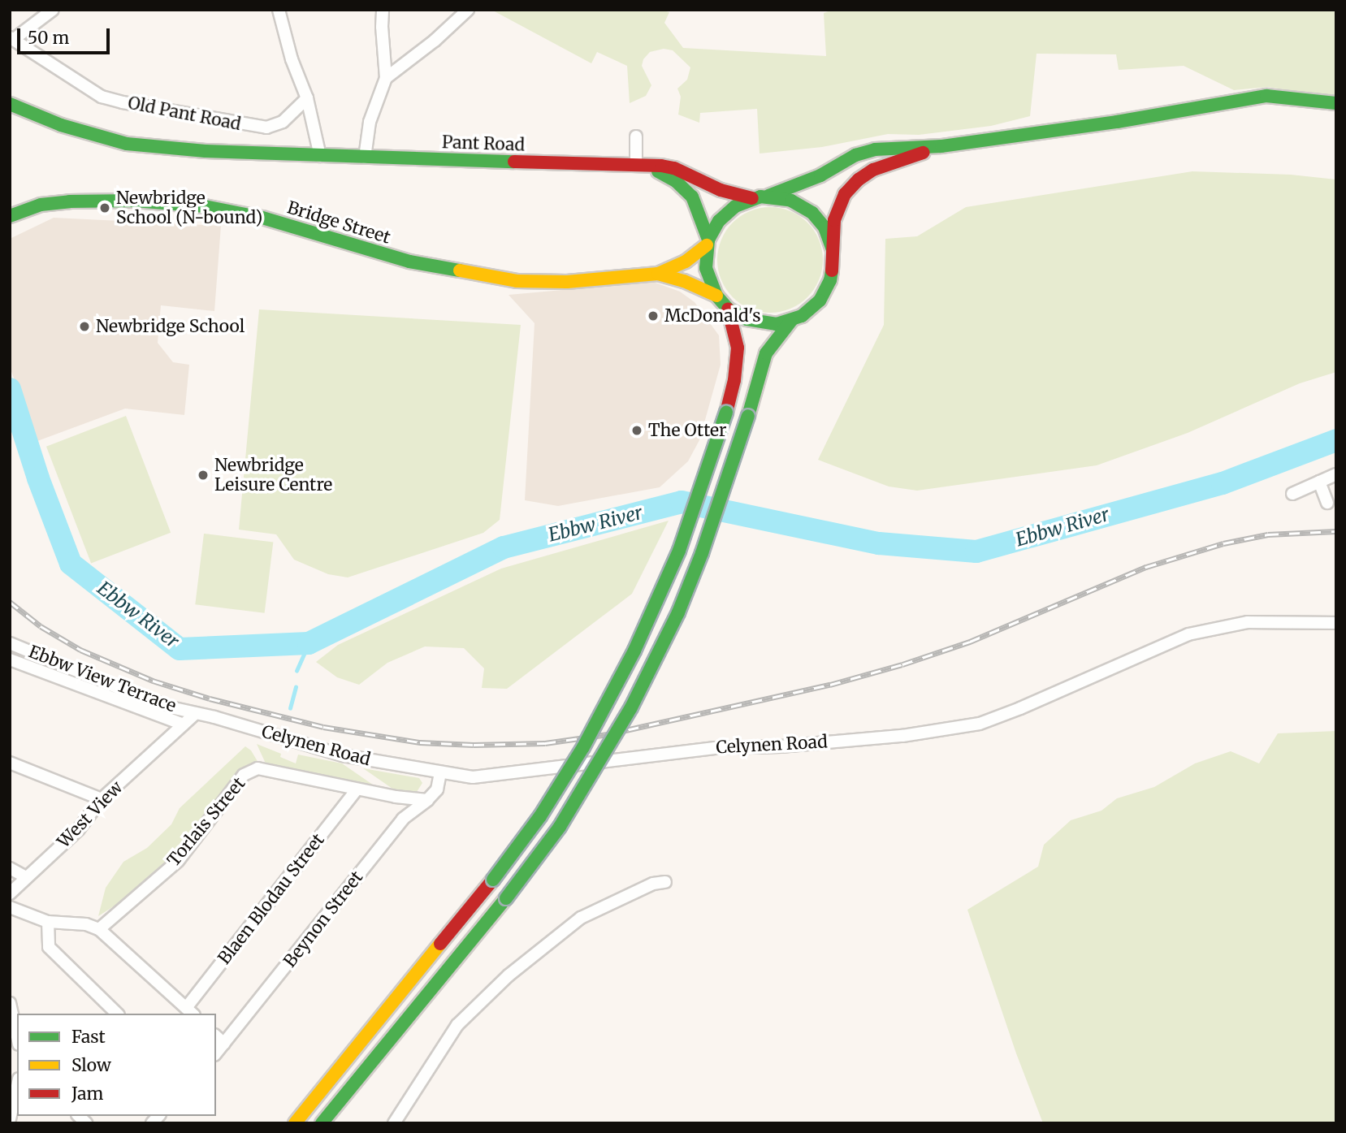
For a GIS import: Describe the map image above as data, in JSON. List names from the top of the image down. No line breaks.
{"streets":{"main road":["Pant Road","Bridge Street"],"street":["Old Pant Road","Ebbw View Terrace","Celynen Road","West View","Torlais Street","Blaen Blodau Street","Beynon Street"]},"crossings":[["Pant Road","Bridge Street"],["Ebbw View Terrace","Celynen Road"],["Ebbw View Terrace","West View"],["Celynen Road","West View"],["Torlais Street","Blaen Blodau Street"],["Torlais Street","Beynon Street"]],"water":["Ebbw River"],"places":["Newbridge School (N-bound)","McDonald's","Newbridge School","The Otter","Newbridge Leisure Centre"],"legend":["Fast","Slow","Jam"],"scale_bar":"50 m"}
